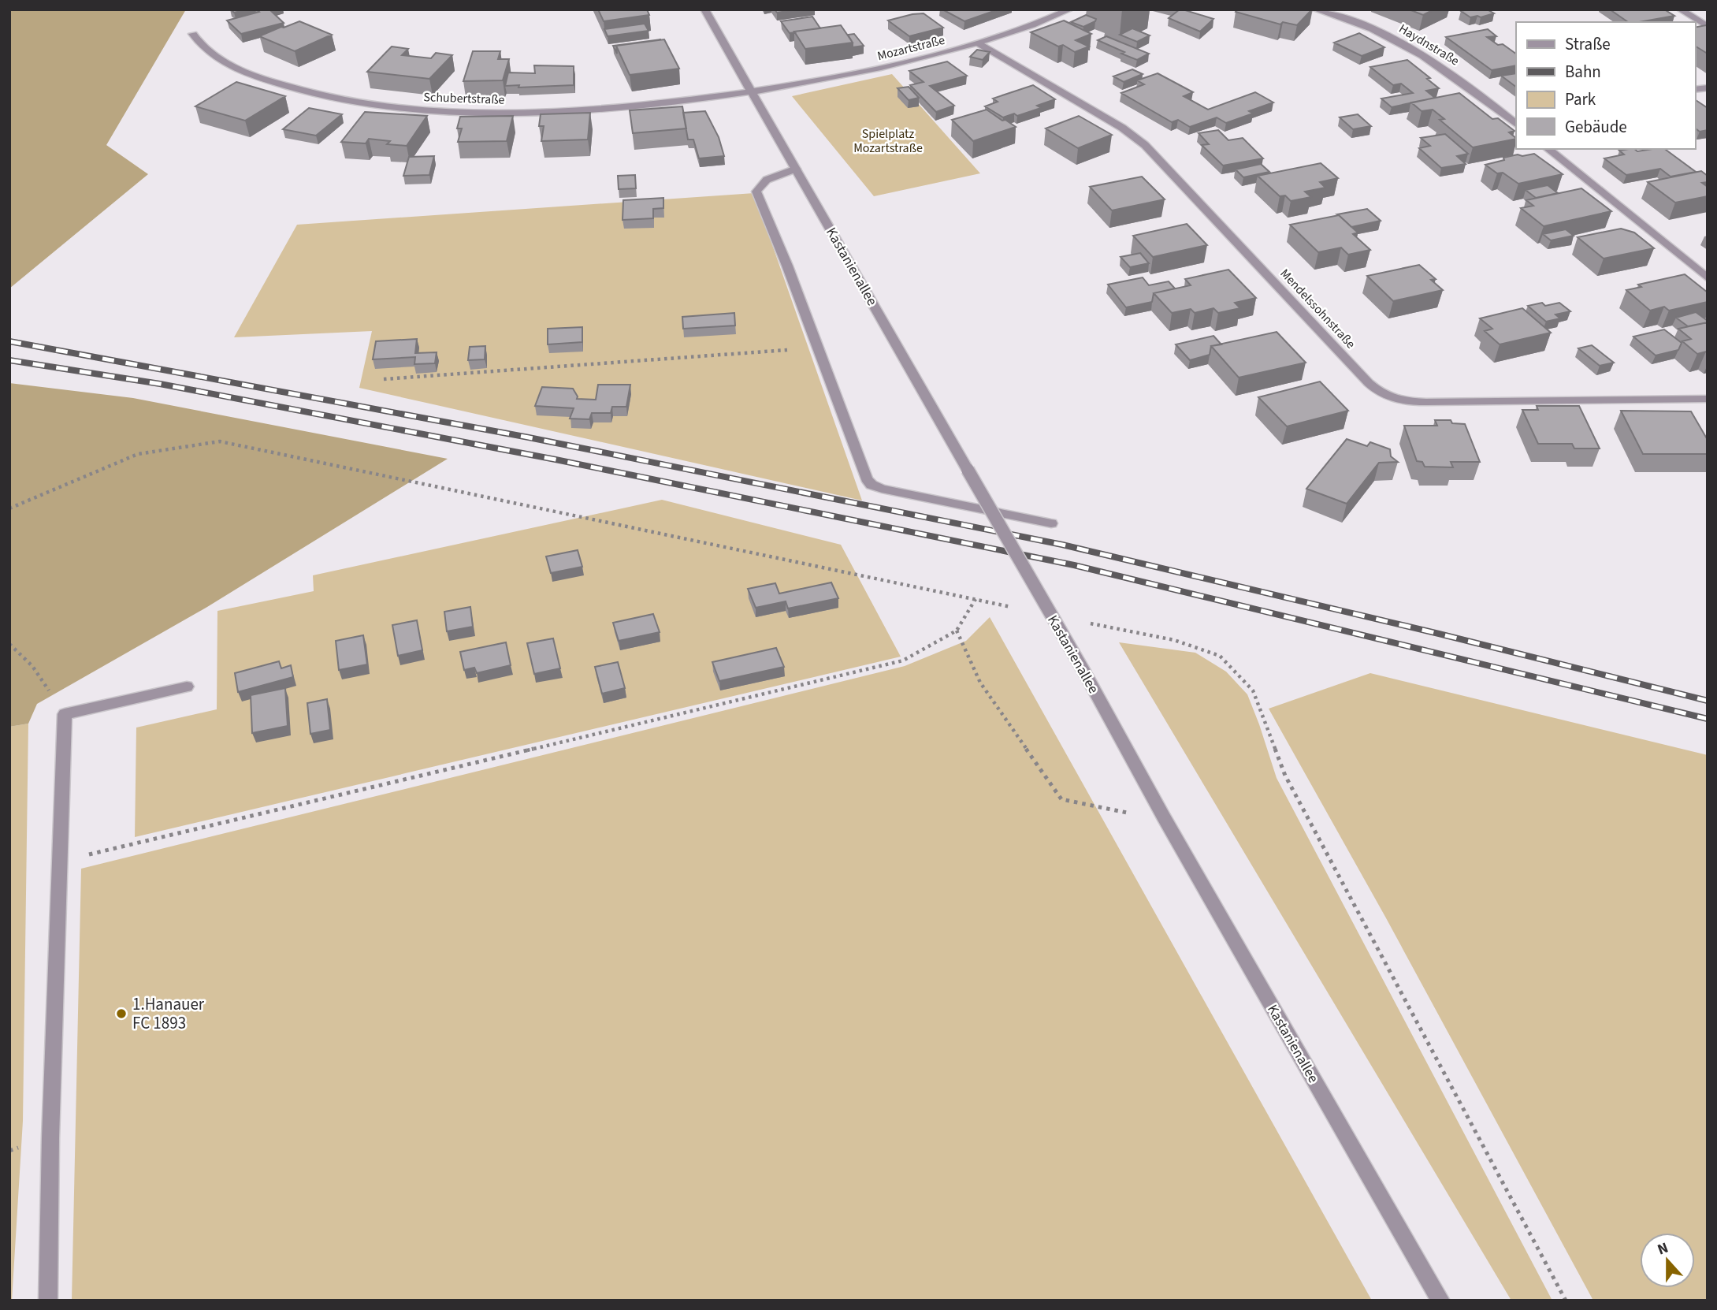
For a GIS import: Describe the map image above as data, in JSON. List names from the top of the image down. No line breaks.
{"streets":{"street":["Haydnstraße","Mozartstraße","Schubertstraße","Kastanienallee","Mendelssohnstraße"]},"crossings":[["Mozartstraße","Schubertstraße"],["Mozartstraße","Kastanienallee"],["Mozartstraße","Mendelssohnstraße"],["Schubertstraße","Kastanienallee"]],"parks":["Spielplatz Mozartstraße"],"places":["1.Hanauer FC 1893"],"legend":["Straße","Bahn","Park","Gebäude"],"north":"top"}
